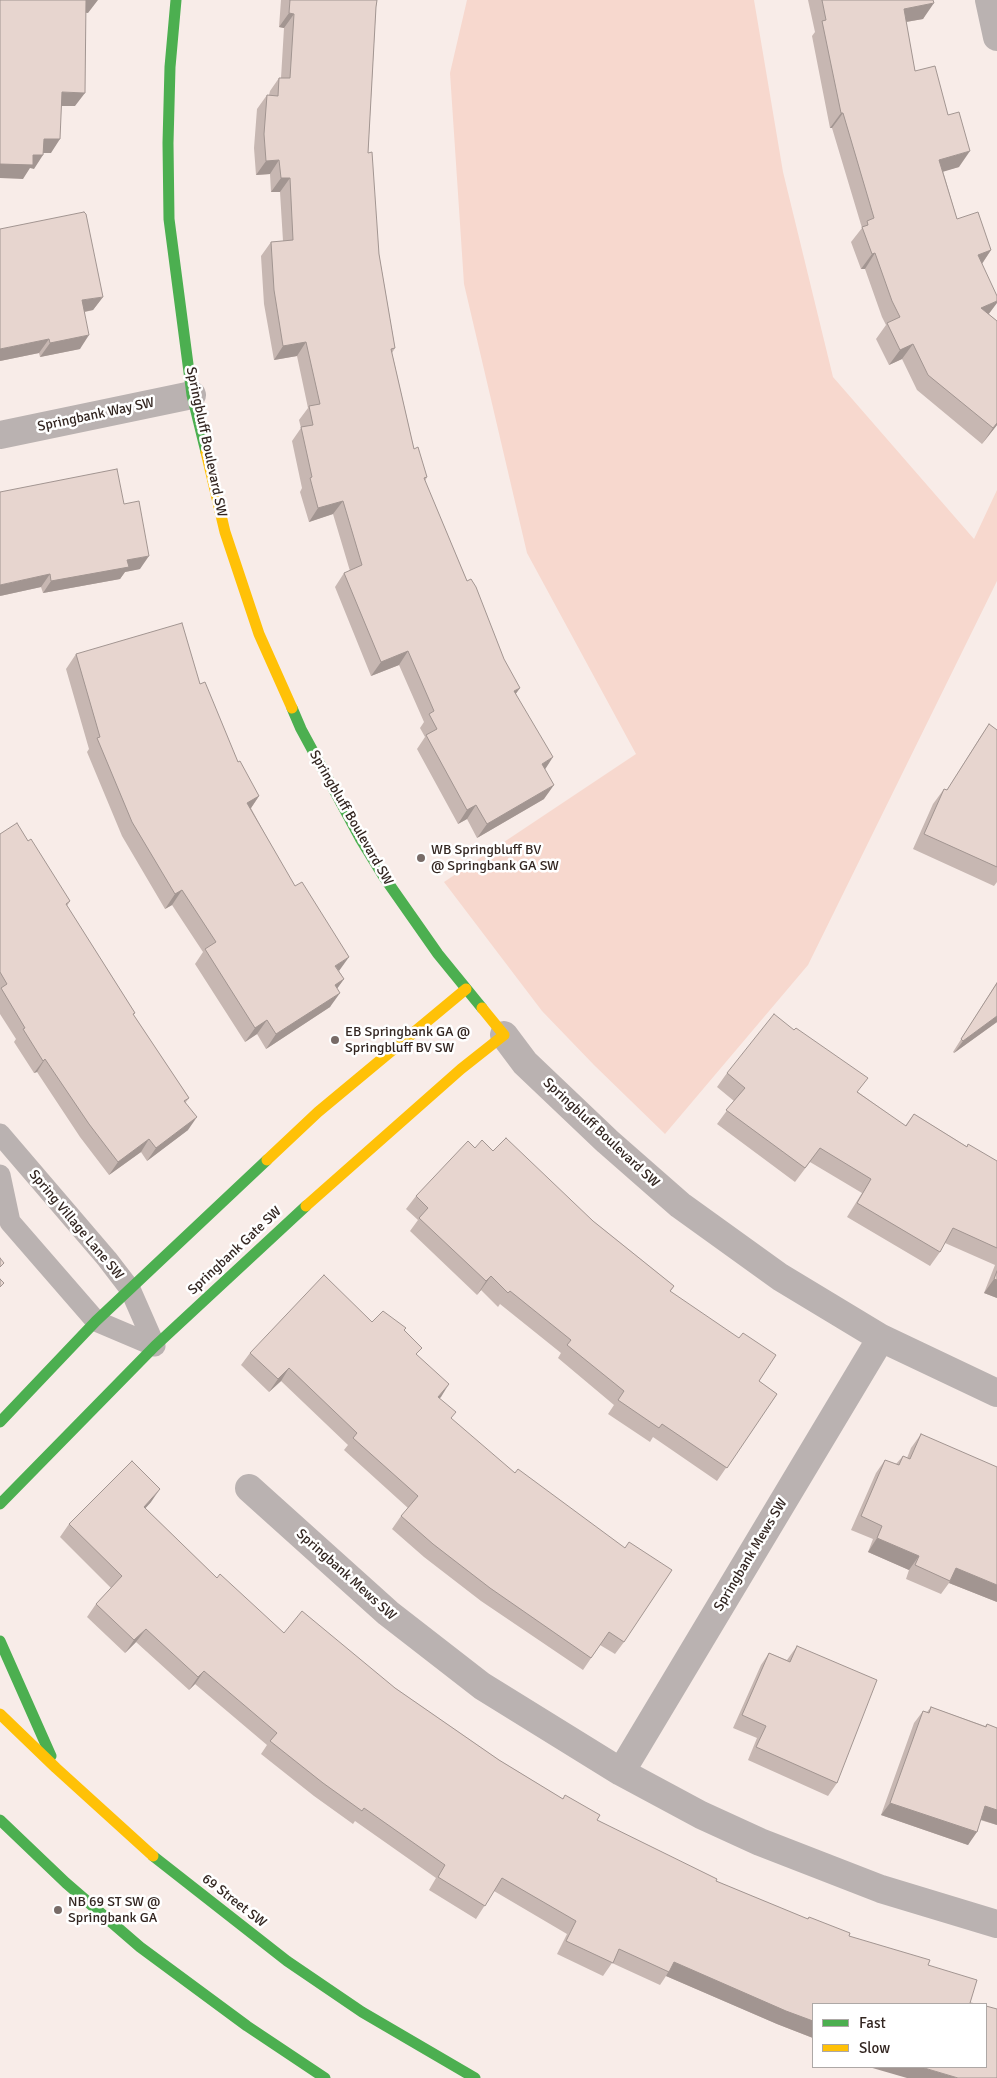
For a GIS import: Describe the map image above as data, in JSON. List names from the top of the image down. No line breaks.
{"streets":{"street":["Springbank Way SW","Springbluff Boulevard SW","Springbank Gate SW","Springbank Mews SW","69 Street SW"],"lane":["Spring Village Lane SW"]},"crossings":[["Springbank Way SW","Springbluff Boulevard SW"],["Springbluff Boulevard SW","Springbank Gate SW"],["Springbluff Boulevard SW","Springbank Mews SW"],["Spring Village Lane SW","Springbank Gate SW"]],"places":["WB Springbluff BV @ Springbank GA SW","EB Springbank GA @ Springbluff BV SW","NB 69 ST SW @ Springbank GA"],"legend":["Fast","Slow"]}
